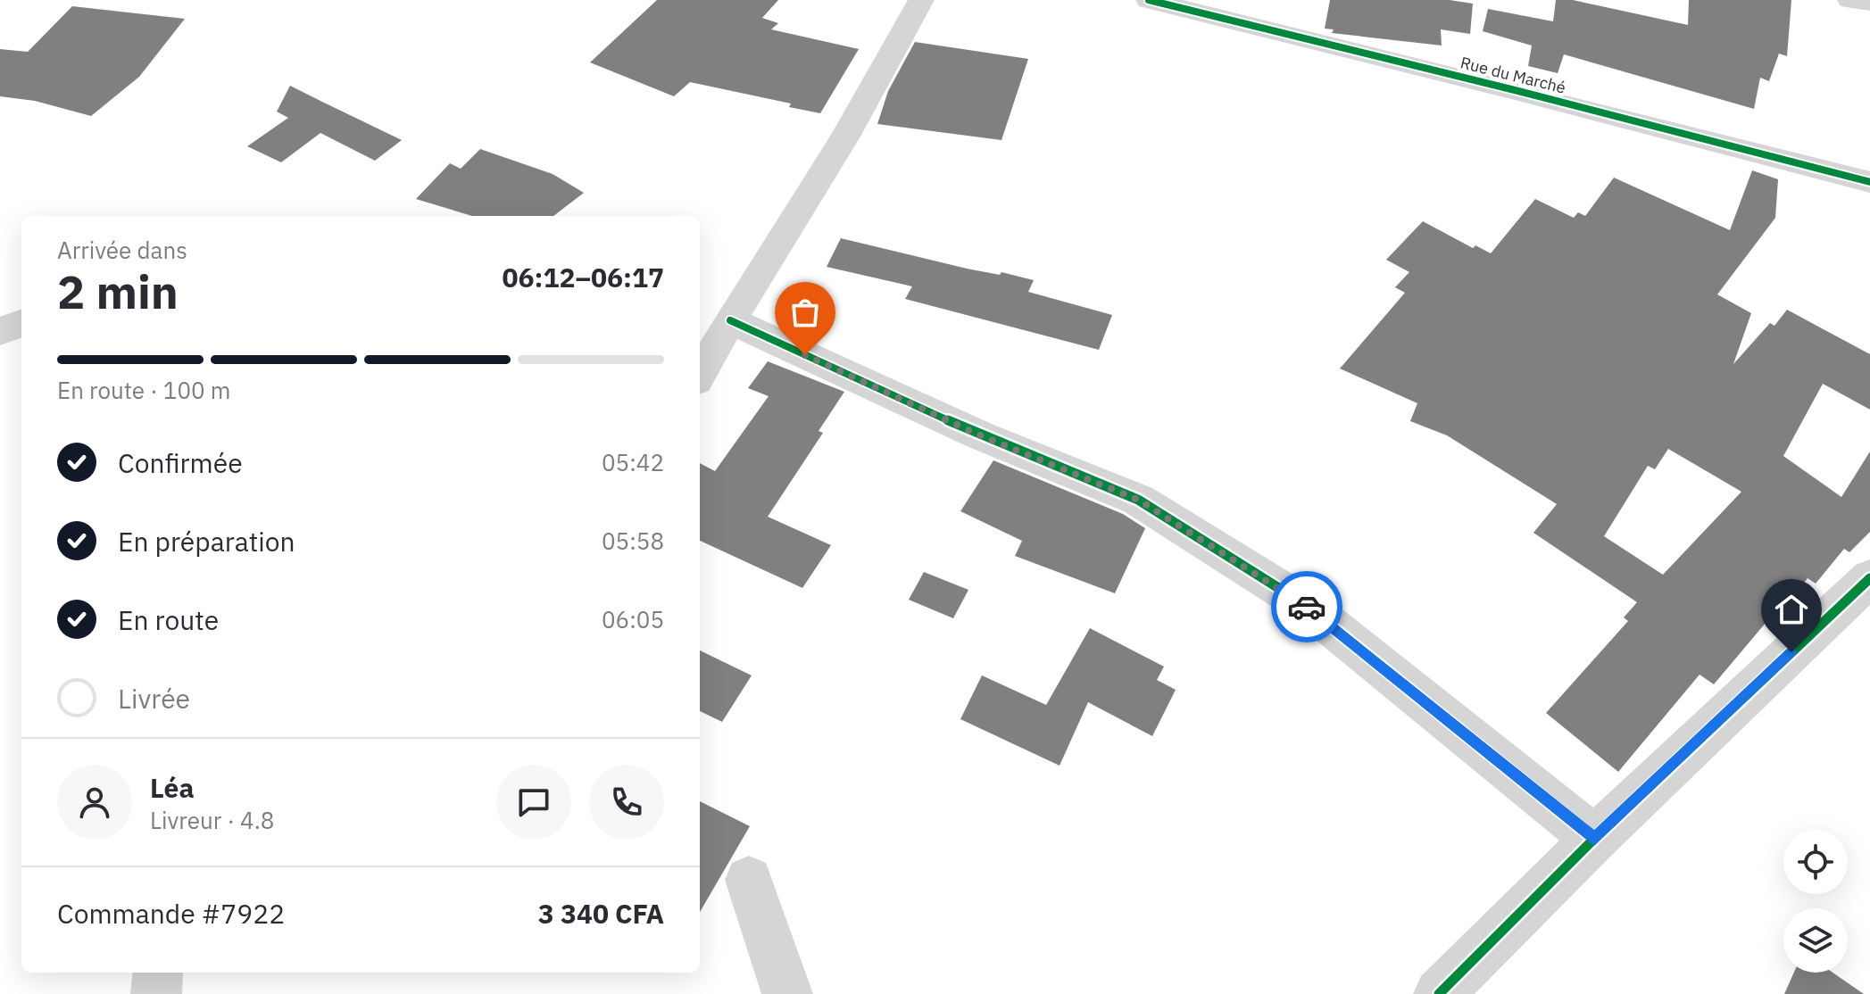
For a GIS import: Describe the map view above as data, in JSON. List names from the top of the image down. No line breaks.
{"streets":{"street":["Rue du Marché"]},"page":{"heading":["2 min","Arrivée dans","06:12–06:17"],"panel":["Léa","Livreur · 4.8","Commande #7922","3 340 CFA"],"bar":"En route · 100 m","list":[["Confirmée","05:42"],["En préparation","05:58"],["En route","06:05"],"Livrée"]}}
